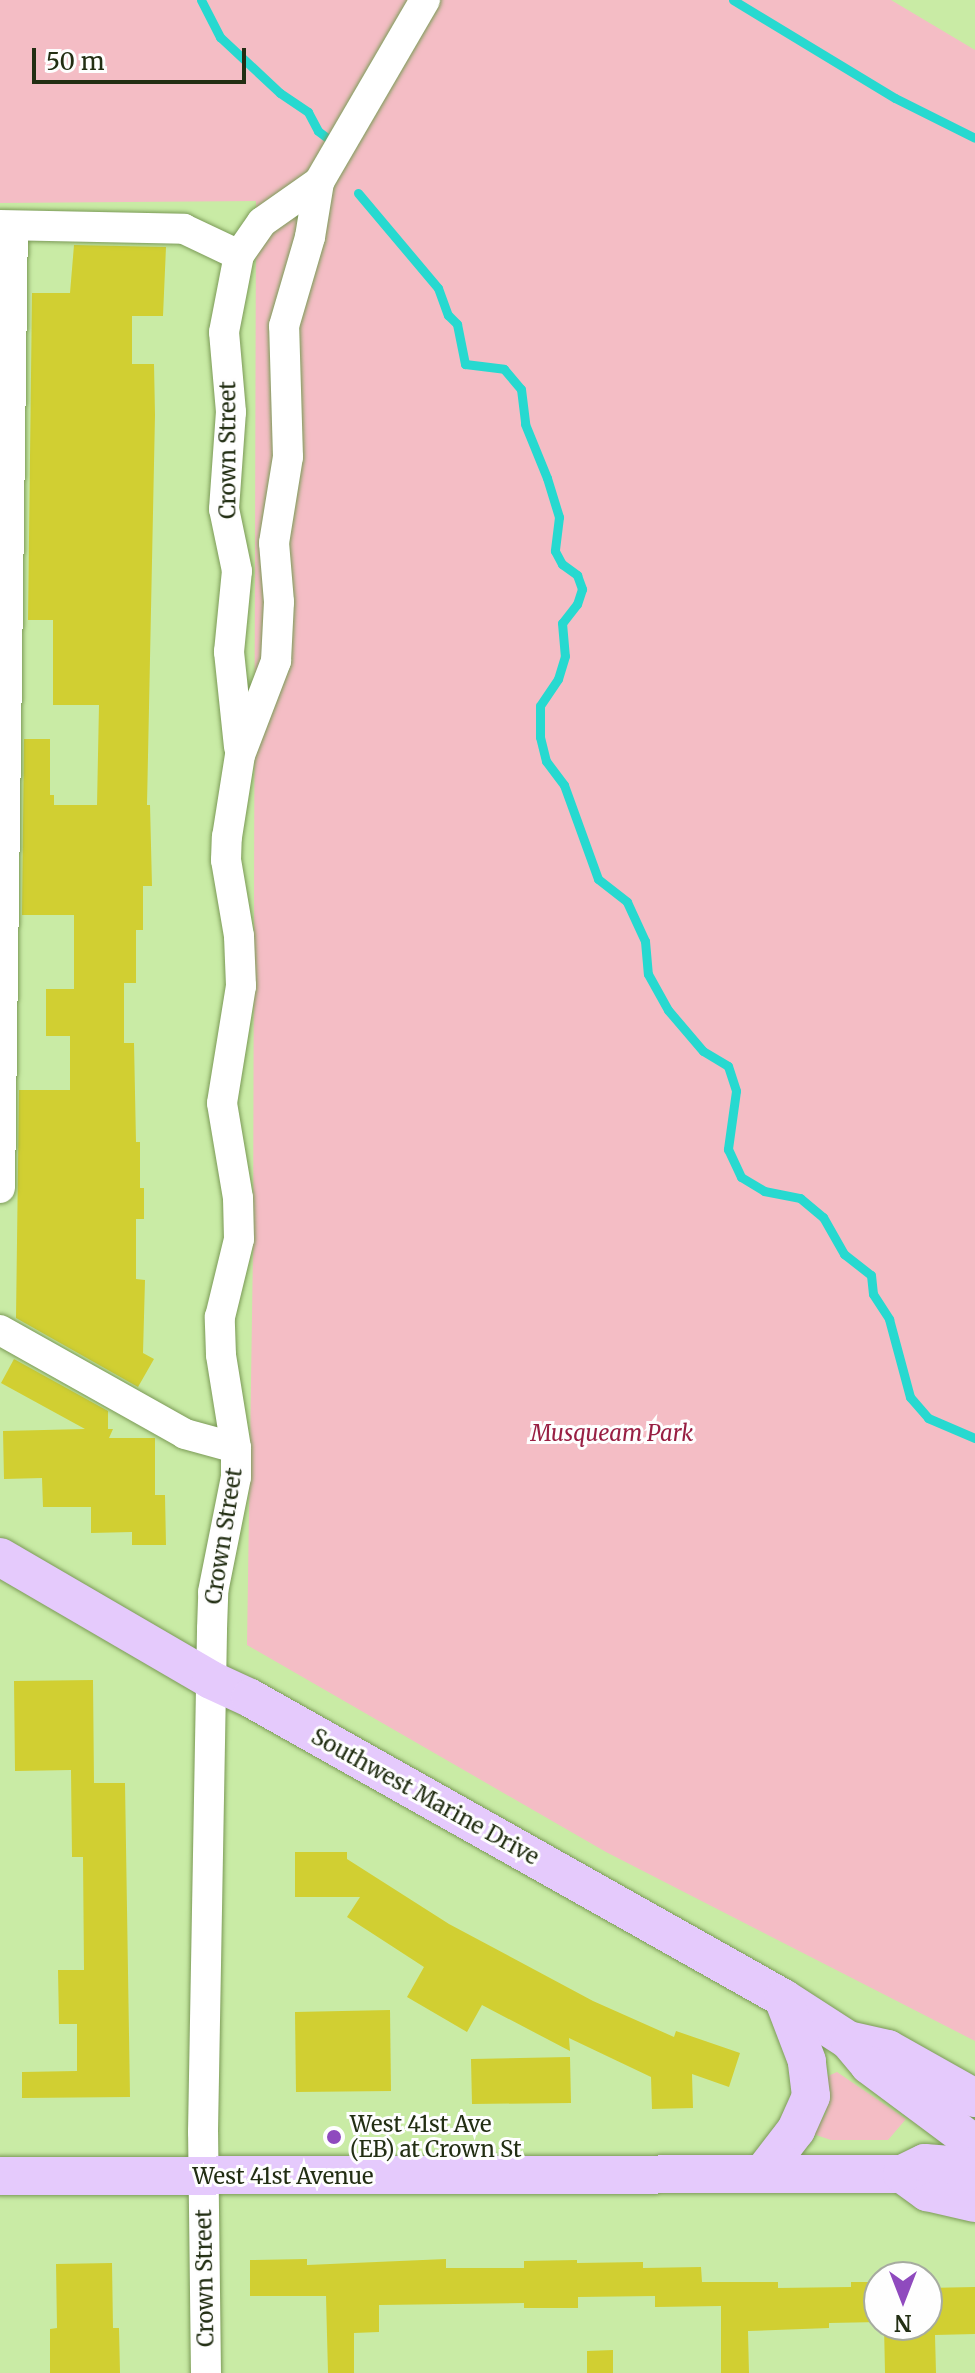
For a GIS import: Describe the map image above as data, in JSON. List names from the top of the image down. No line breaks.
{"streets":{"main road":["Southwest Marine Drive","West 41st Avenue"],"street":["Crown Street"]},"crossings":[["Crown Street","Southwest Marine Drive"],["Crown Street","West 41st Avenue"]],"parks":["Musqueam Park"],"places":["West 41st Ave (EB) at Crown St"],"scale_bar":"50 m","north":"bottom"}
